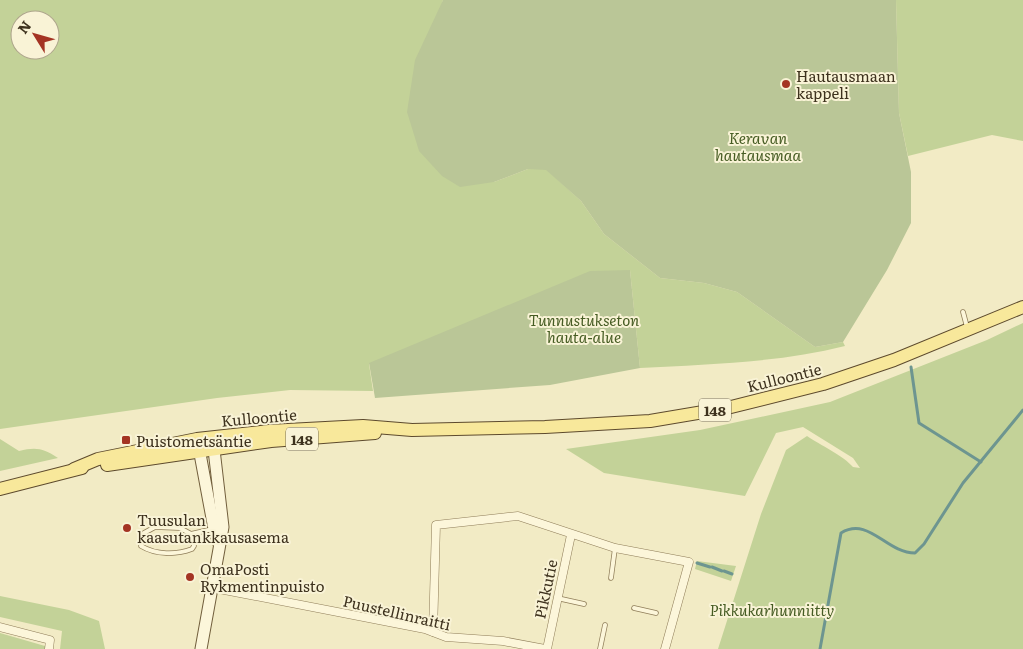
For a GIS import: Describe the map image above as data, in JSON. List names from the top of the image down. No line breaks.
{"streets":{"main road":["Kulloontie","148"],"street":["Pikkutie","Puustellinraitti"]},"crossings":[["Pikkutie","Puustellinraitti"]],"parks":["Keravan hautausmaa","Tunnustukseton hauta-alue","Pikkukarhunniitty"],"places":{"other":["Hautausmaan kappeli","Tuusulan kaasutankkausasema","OmaPosti Rykmentinpuisto"],"transit":["Puistometsäntie"]},"north":"top left"}
